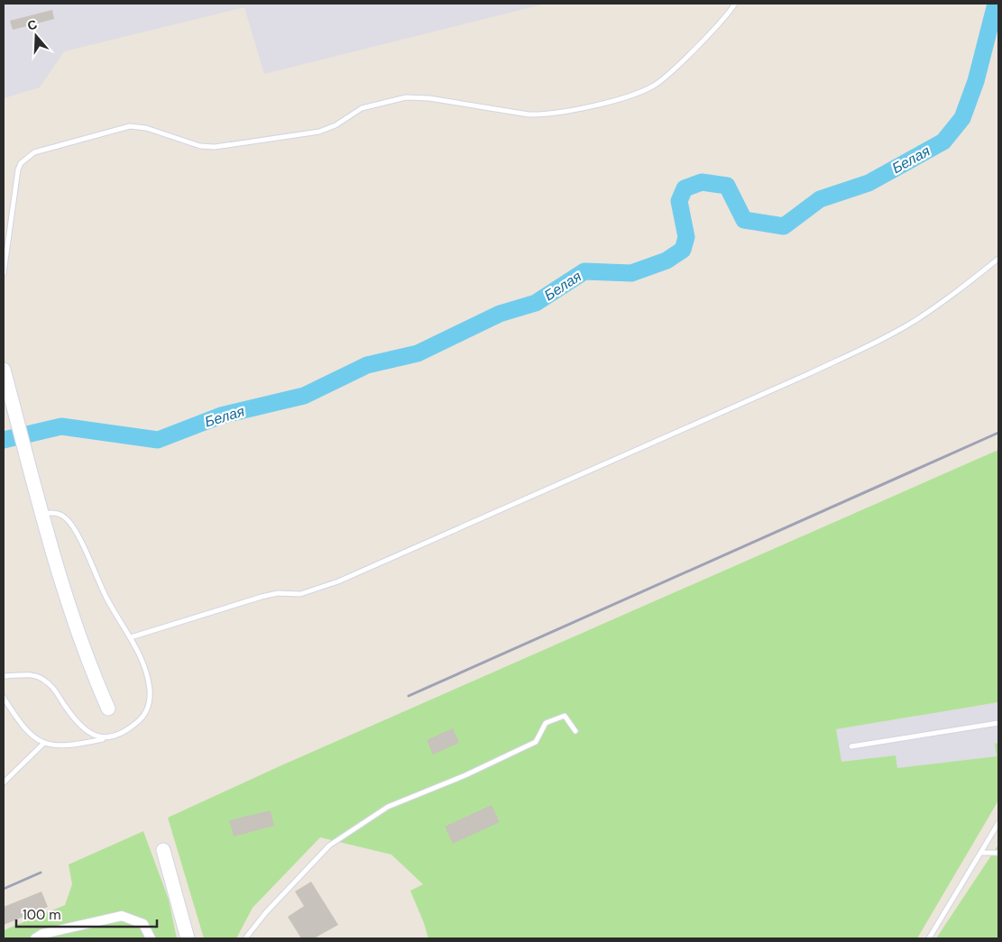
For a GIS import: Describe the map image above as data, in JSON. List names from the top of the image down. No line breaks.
{"water":["Белая"],"scale_bar":"100 m","north":"top"}
